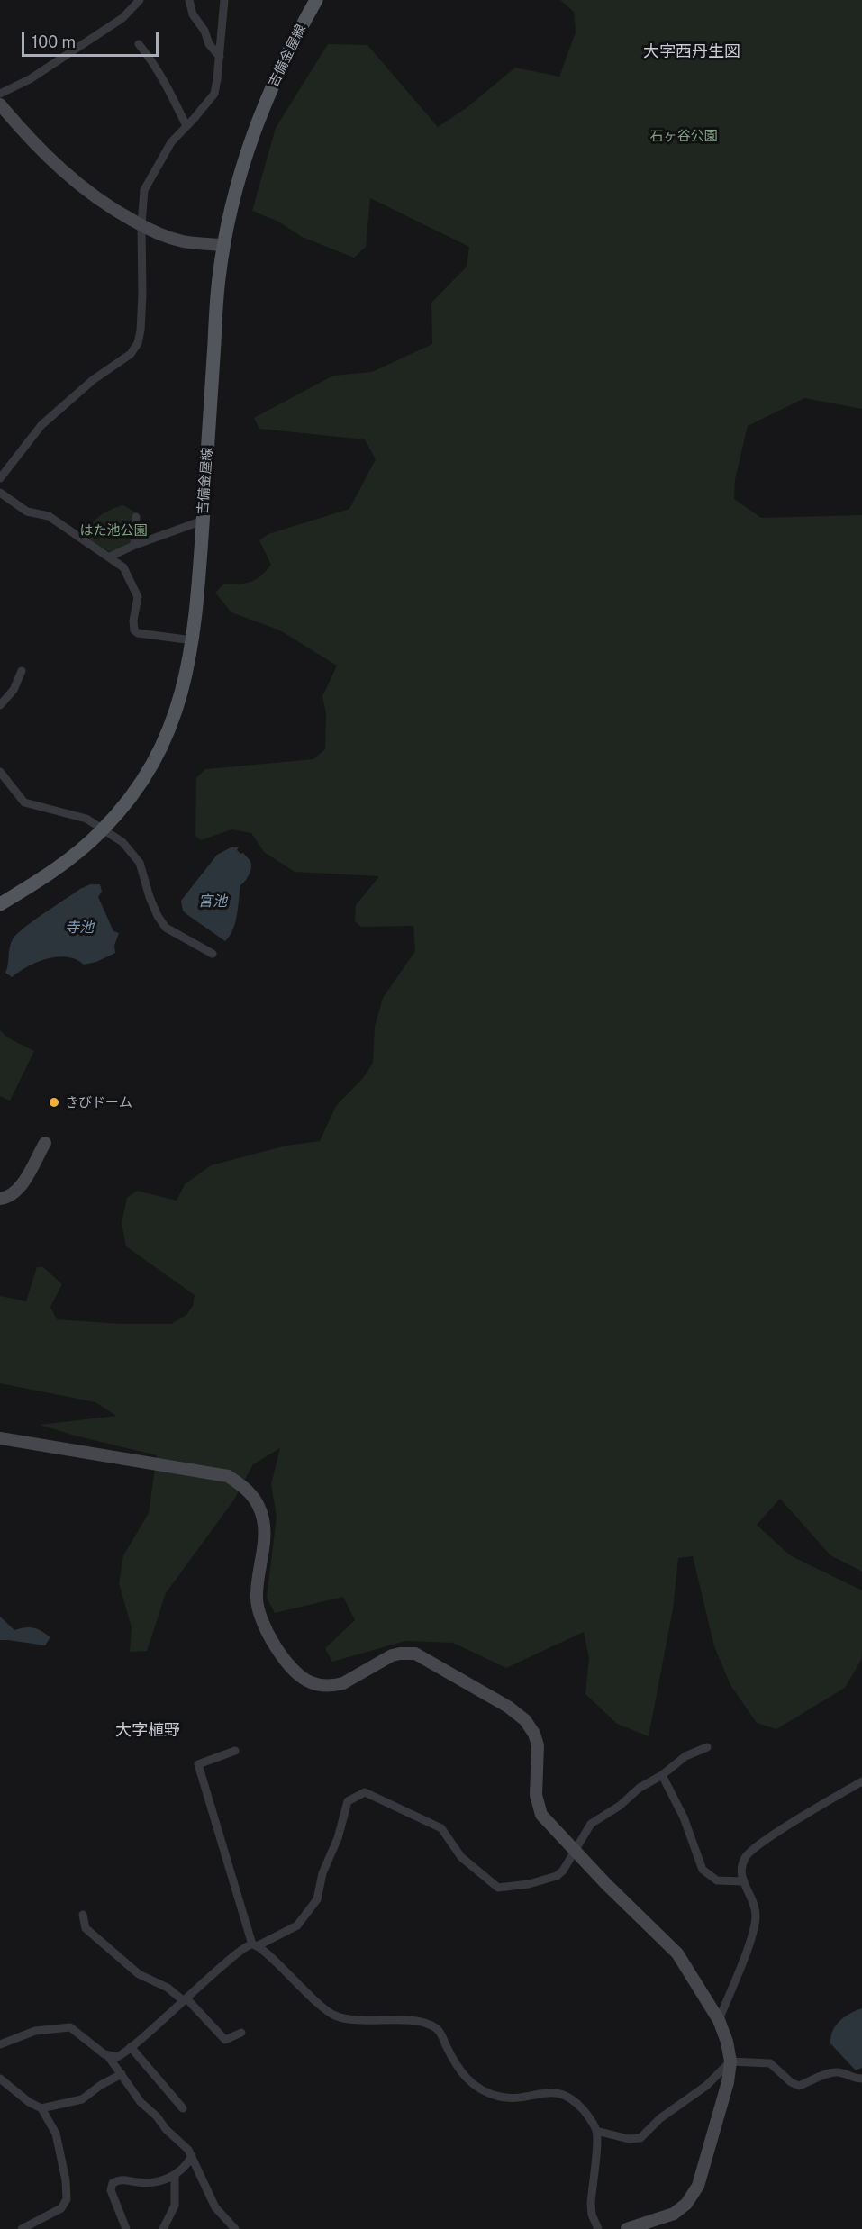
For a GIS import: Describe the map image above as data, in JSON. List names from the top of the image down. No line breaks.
{"streets":{"main road":["吉備金屋線"]},"districts":["大字西丹生図","大字植野"],"water":["宮池","寺池"],"parks":["石ヶ谷公園","はた池公園"],"places":["きびドーム"],"scale_bar":"100 m"}
